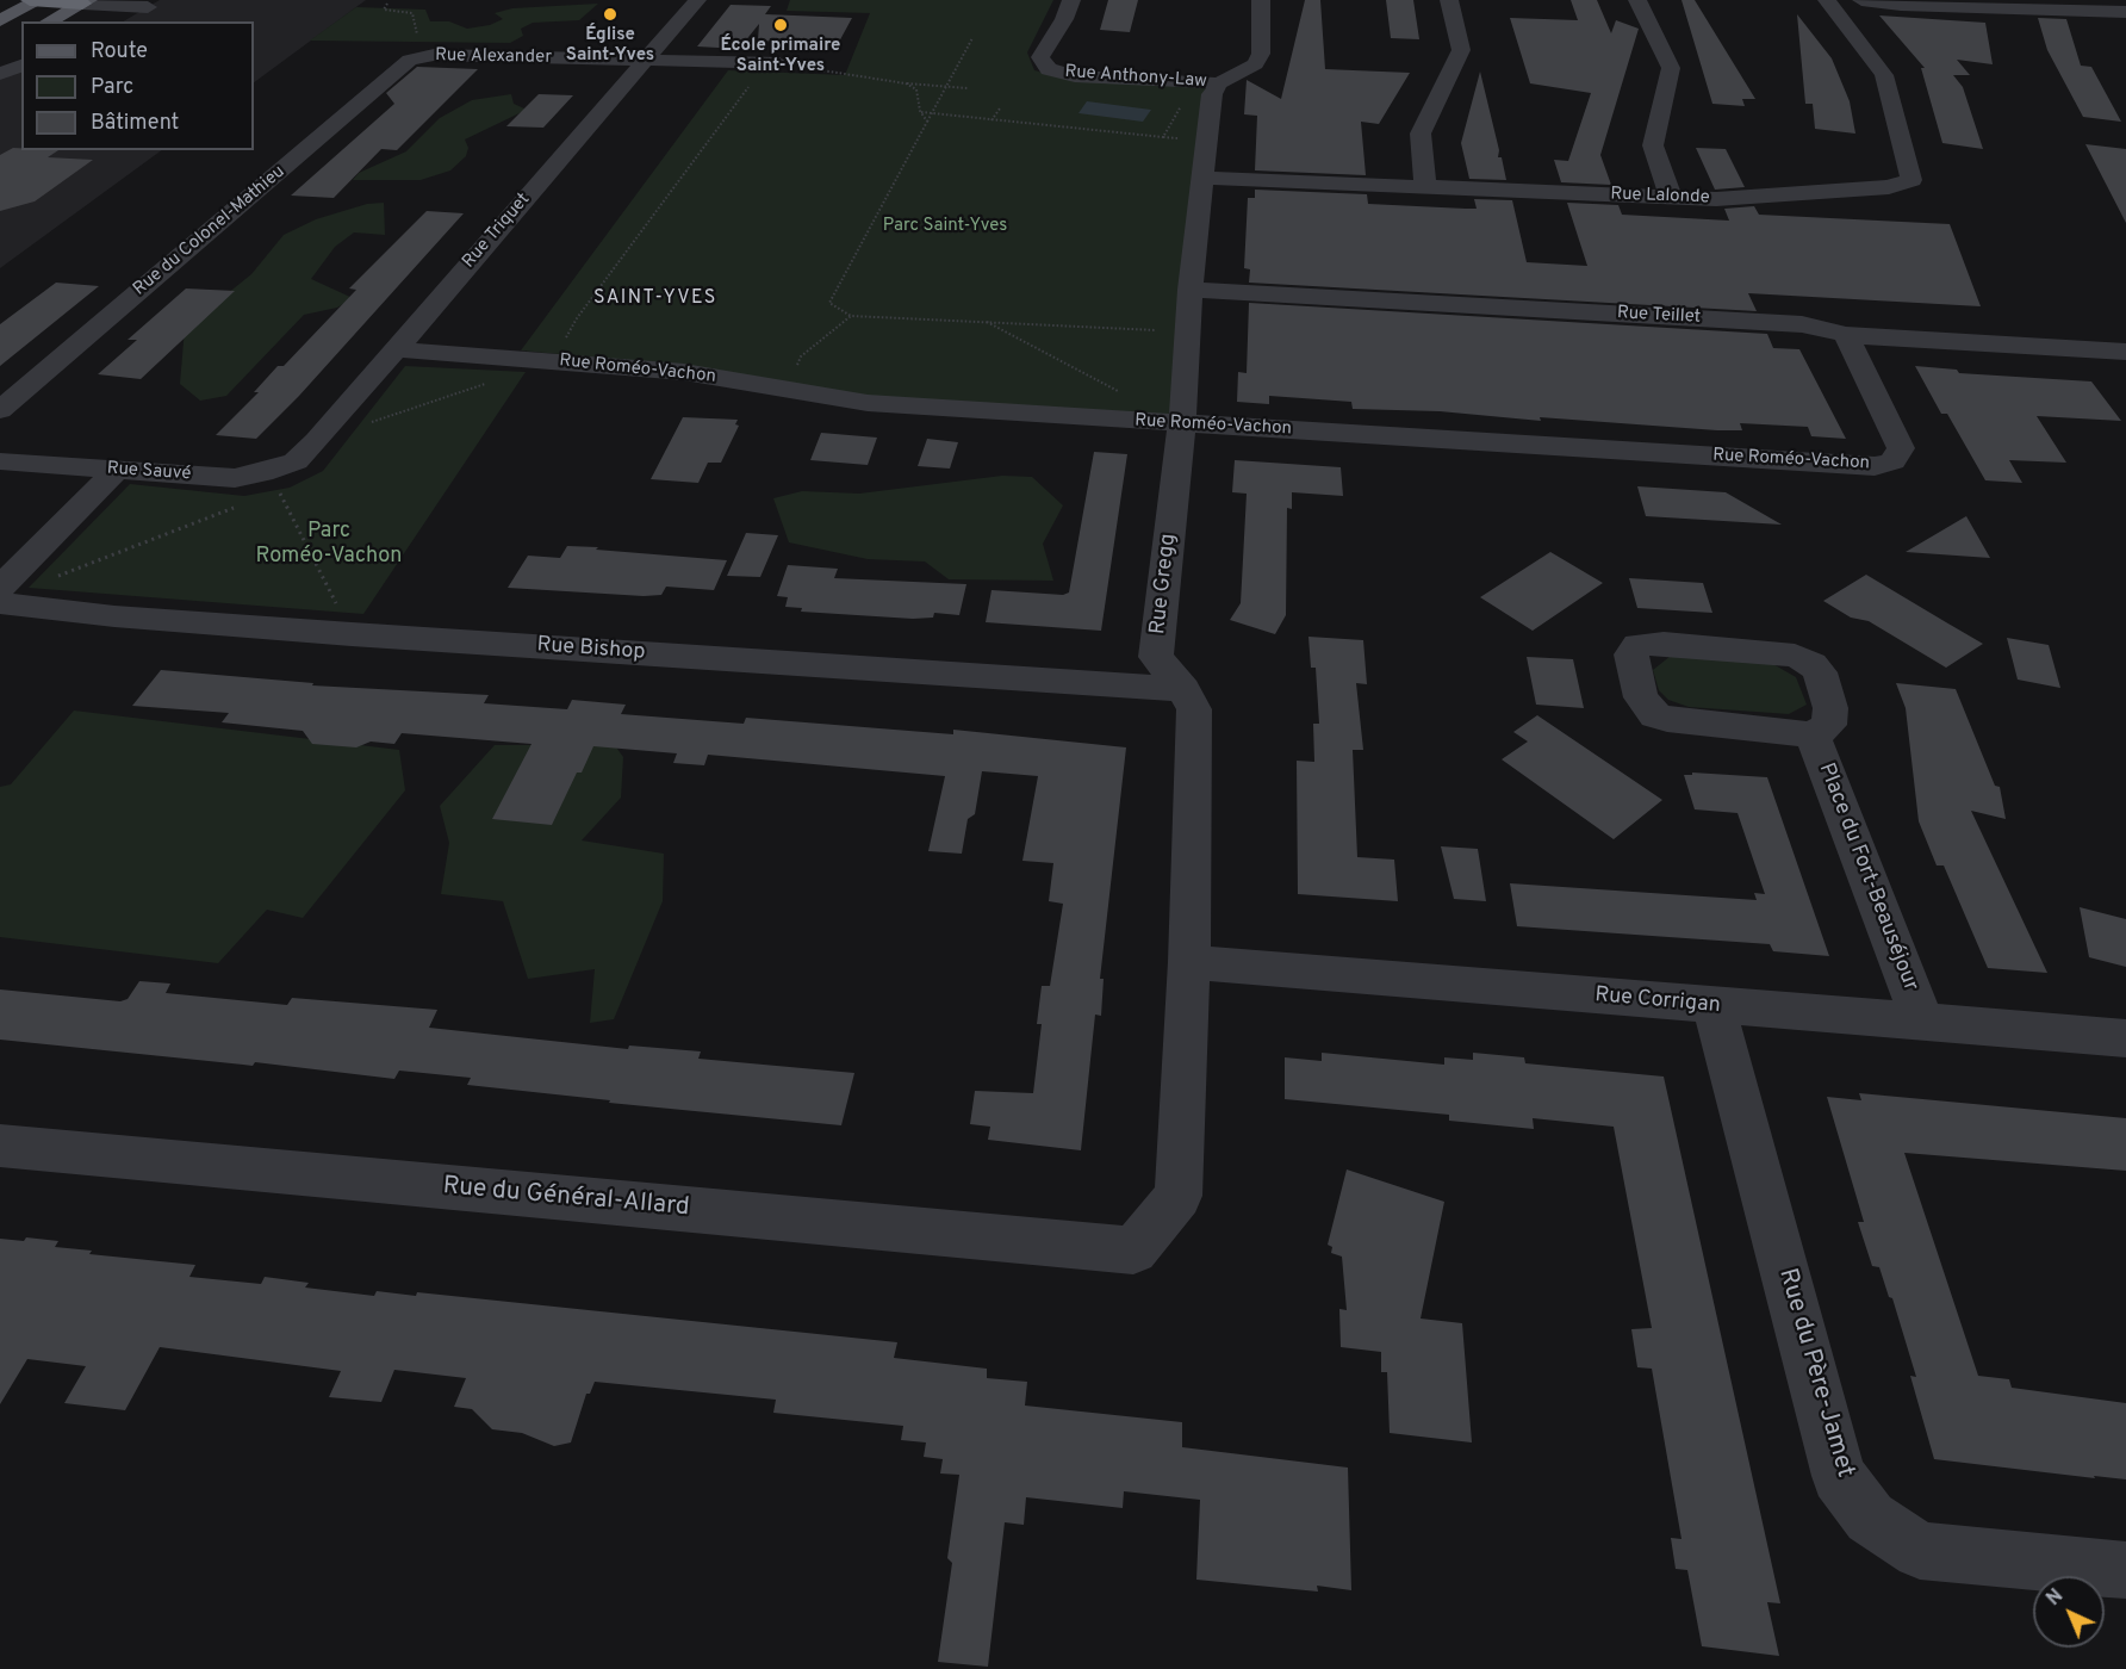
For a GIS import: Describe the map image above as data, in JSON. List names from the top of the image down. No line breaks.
{"streets":{"street":["Rue Alexander","Rue Anthony-Law","Rue Lalonde","Rue du Colonel-Mathieu","Rue Triquet","Rue Teillet","Rue Roméo-Vachon","Rue Sauvé","Rue Gregg","Rue Bishop","Place du Fort-Beauséjour","Rue Corrigan","Rue du Général-Allard","Rue du Père-Jamet"]},"crossings":[["Rue Alexander","Rue du Colonel-Mathieu"],["Rue Alexander","Rue Triquet"],["Rue Anthony-Law","Rue Gregg"],["Rue Lalonde","Rue Gregg"],["Rue Triquet","Rue Roméo-Vachon"],["Rue Triquet","Rue Sauvé"],["Rue Teillet","Rue Roméo-Vachon"],["Rue Teillet","Rue Gregg"],["Rue Roméo-Vachon","Rue Gregg"],["Rue Gregg","Rue Bishop"],["Rue Gregg","Rue Corrigan"],["Rue Gregg","Rue du Général-Allard"],["Place du Fort-Beauséjour","Rue Corrigan"],["Rue Corrigan","Rue du Père-Jamet"]],"districts":["SAINT-YVES"],"parks":["Parc Saint-Yves","Parc Roméo-Vachon"],"places":["Église Saint-Yves","École primaire Saint-Yves"],"legend":["Route","Parc","Bâtiment"],"north":"top left"}
